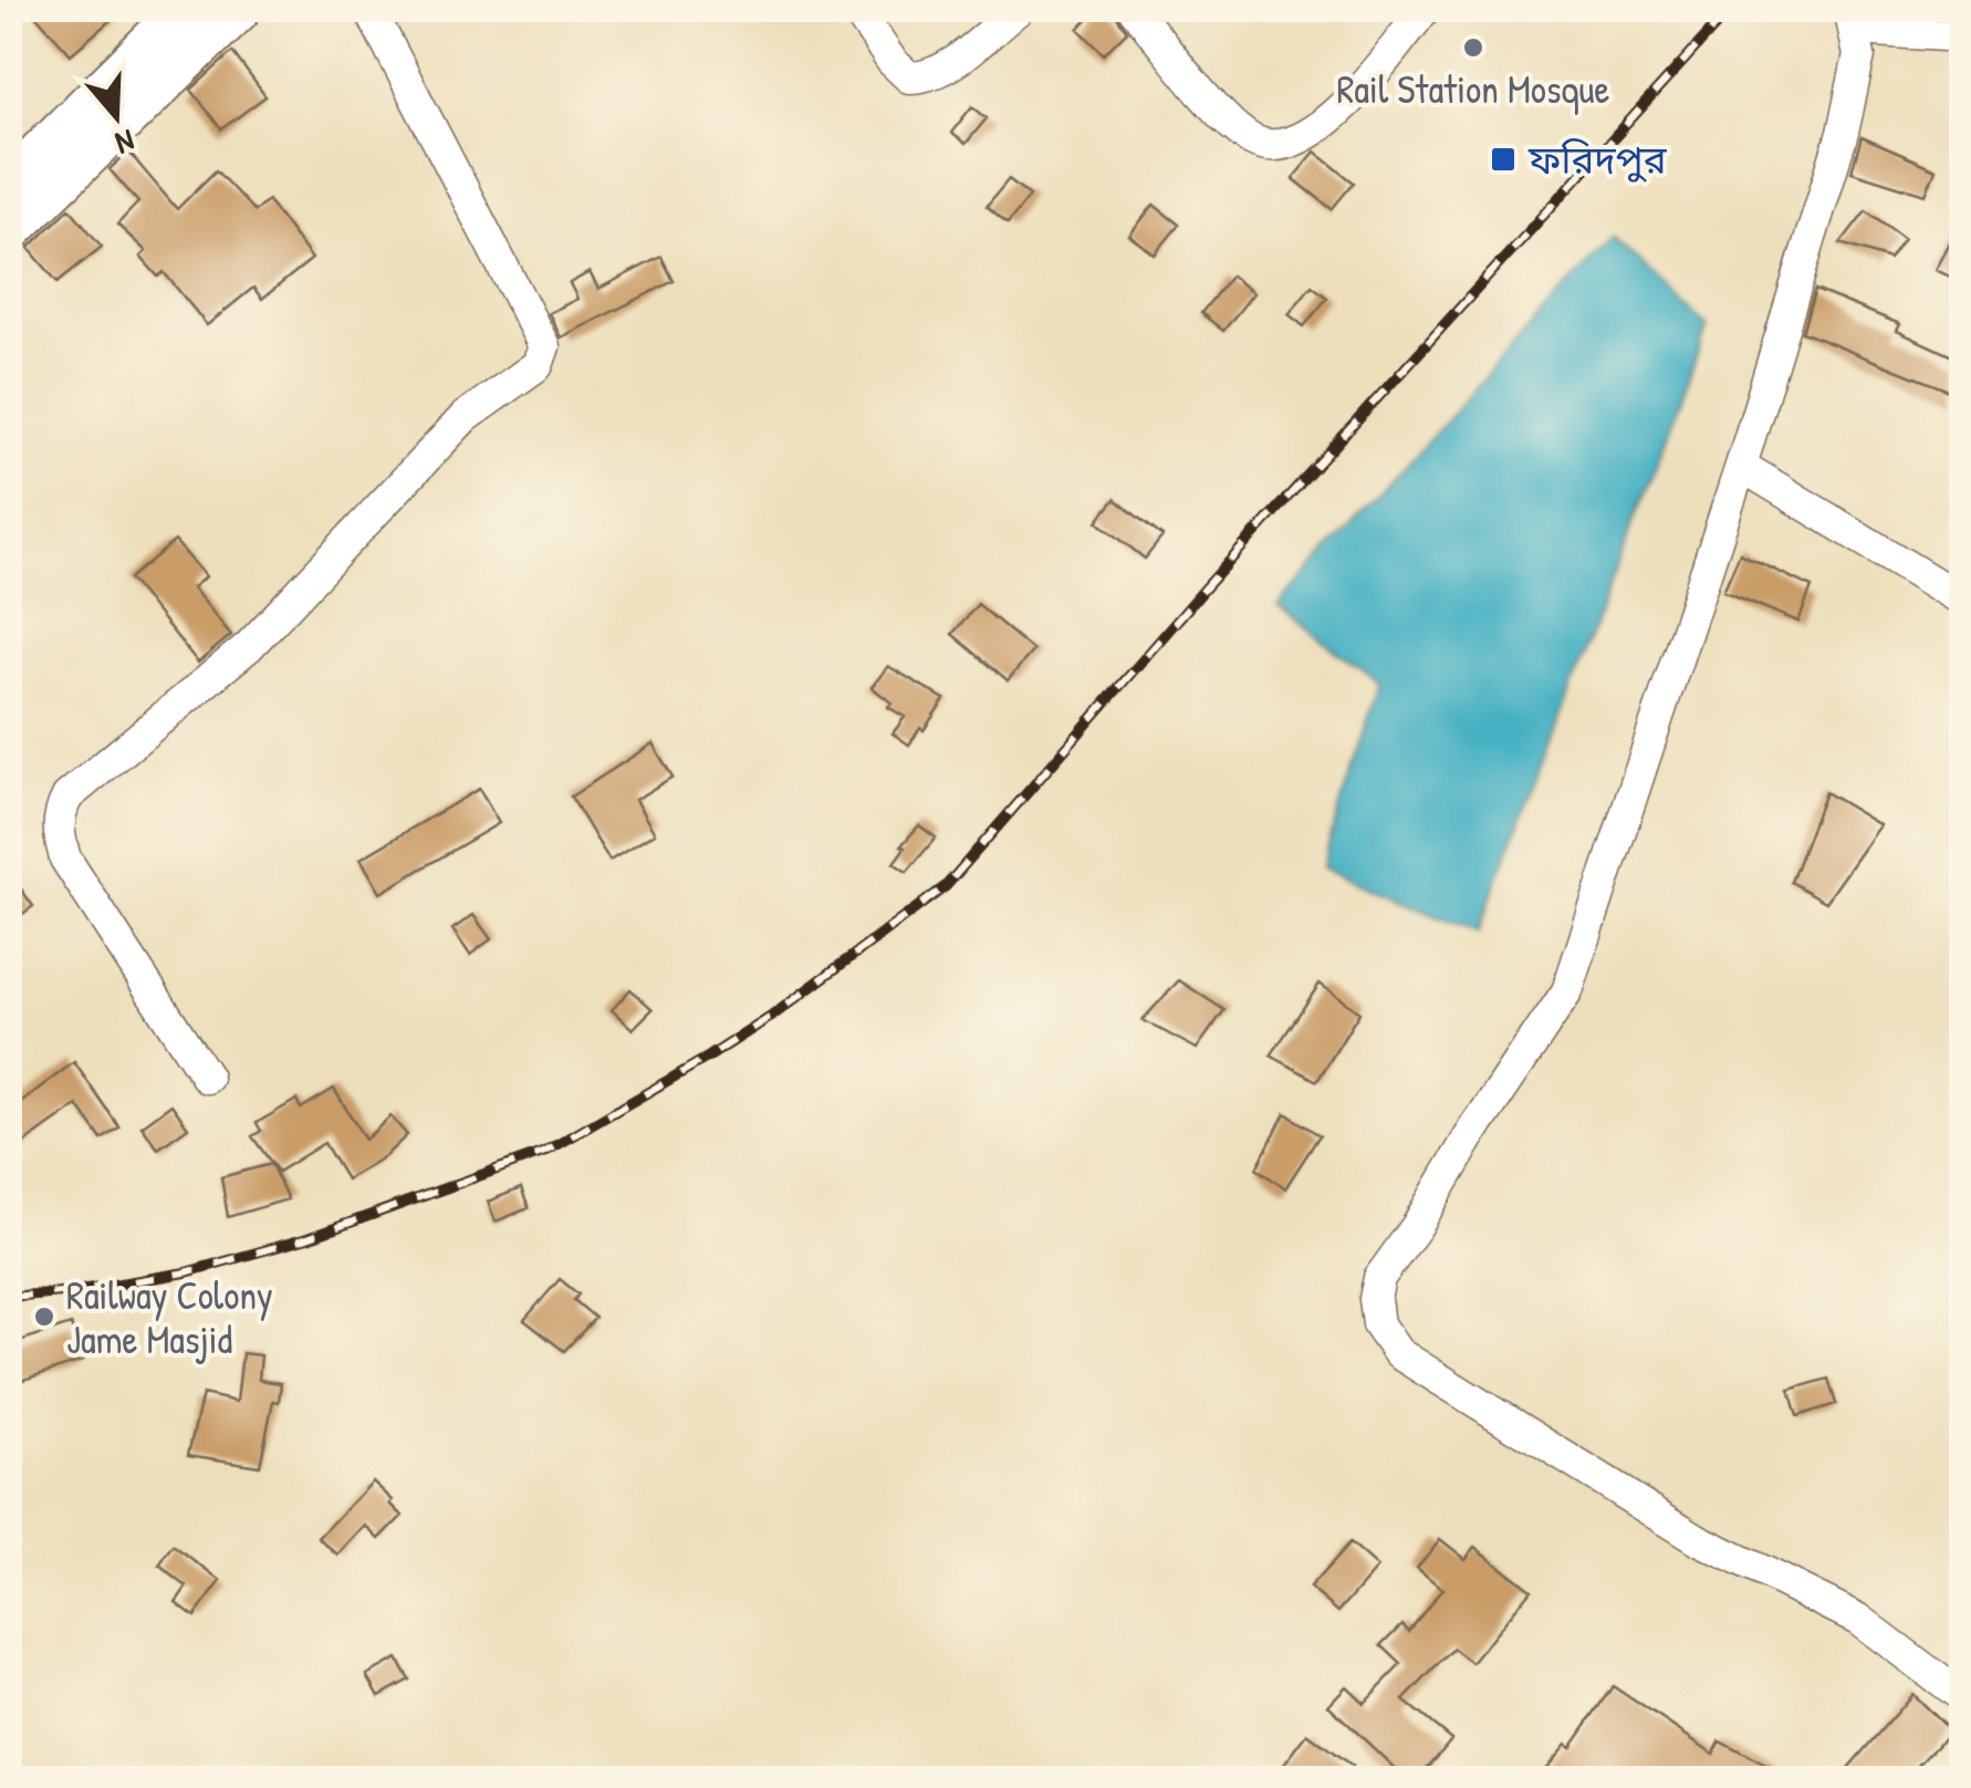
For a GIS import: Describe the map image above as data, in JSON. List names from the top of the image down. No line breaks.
{"places":{"other":["Rail Station Mosque","Railway Colony Jame Masjid"],"transit":["ফরিদপুর"]},"north":"bottom"}
